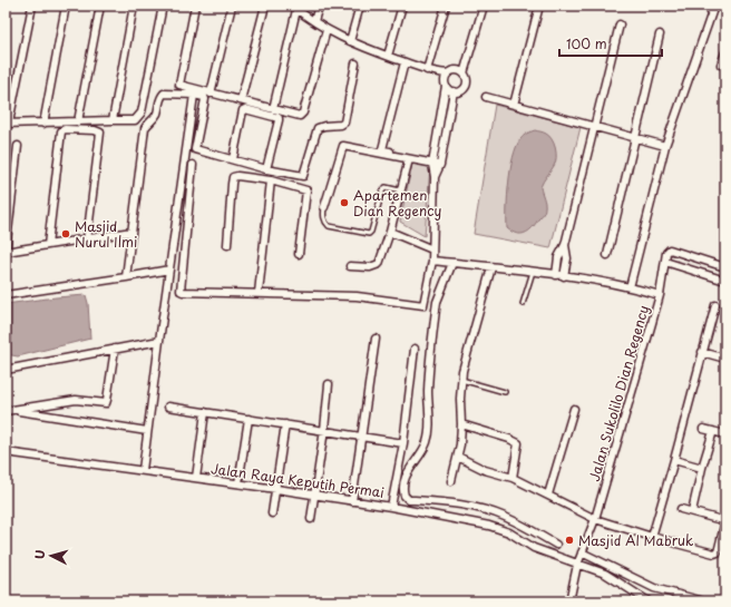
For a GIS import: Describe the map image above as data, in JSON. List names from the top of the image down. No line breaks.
{"streets":{"street":["Jalan Sukolilo Dian Regency","Jalan Raya Keputih Permai"]},"crossings":[["Jalan Sukolilo Dian Regency","Jalan Raya Keputih Permai"]],"places":["Apartemen Dian Regency","Masjid Nurul Ilmi","Masjid Al Mabruk"],"scale_bar":"100 m","north":"left"}
